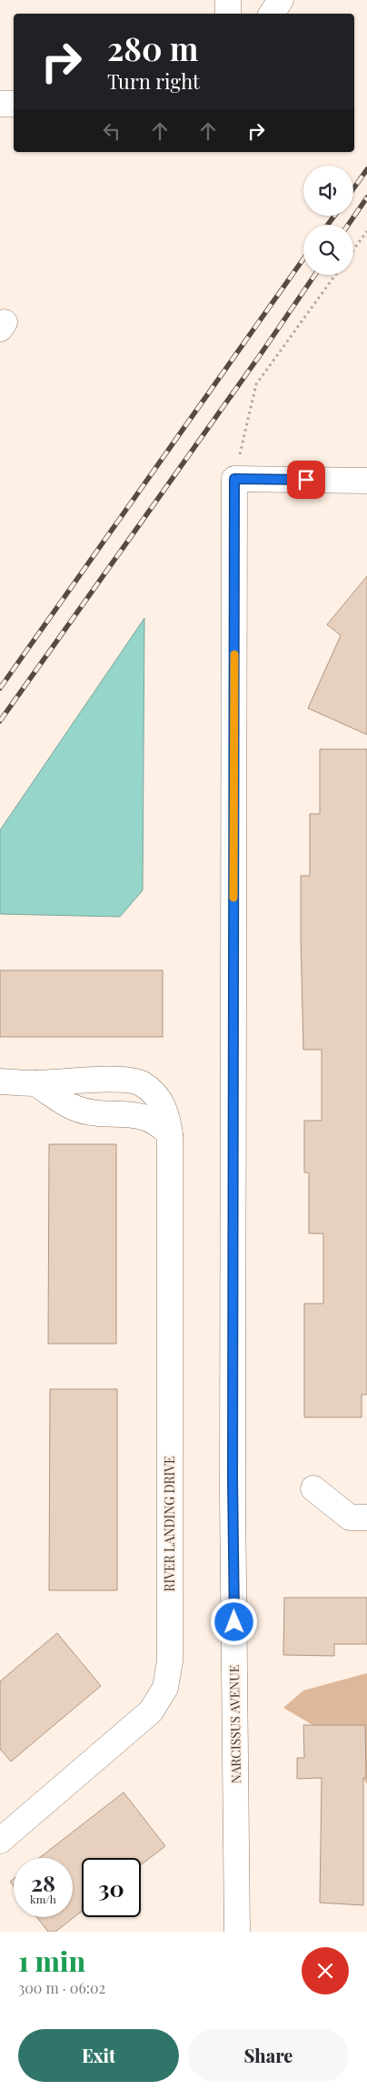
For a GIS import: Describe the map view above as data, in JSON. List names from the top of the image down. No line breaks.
{"streets":{"street":["RIVER LANDING DRIVE","NARCISSUS AVENUE"]},"page":{"turn":["280 m","Turn right"],"speed":"28 km/h","limit":"30","heading":["1 min","300 m · 06:02"],"buttons":["Exit","Share"]}}
